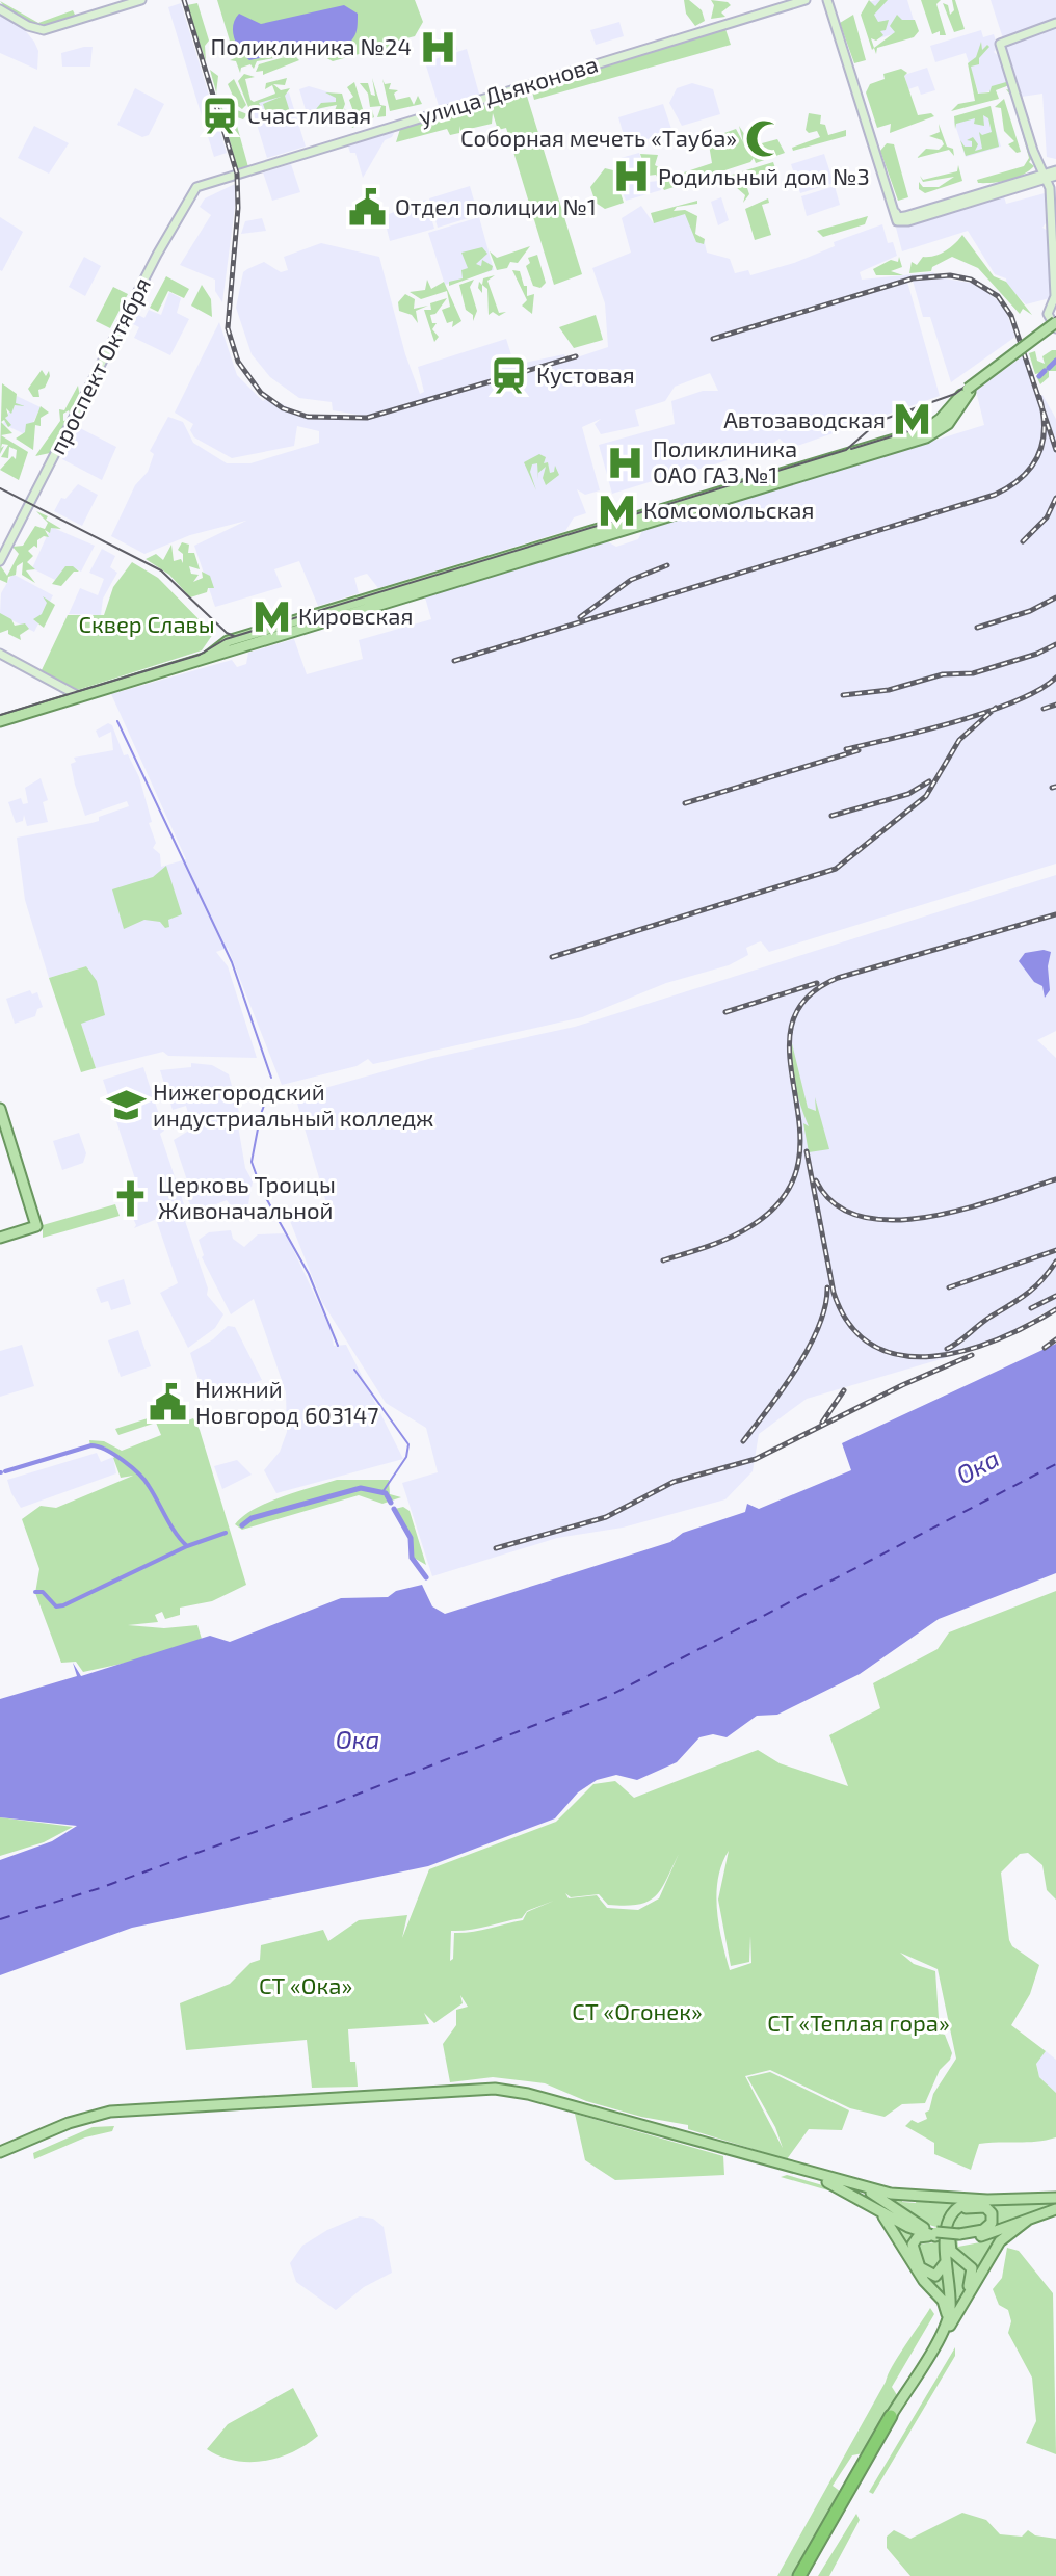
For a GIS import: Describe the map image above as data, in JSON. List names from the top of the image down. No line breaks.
{"streets":{"main road":["улица Дьяконова","проспект Октября"]},"crossings":[["улица Дьяконова","проспект Октября"]],"water":["Ока"],"parks":["Сквер Славы","СТ «Ока»","СТ «Огонек»","СТ «Теплая гора»"],"places":{"hospital":["Поликлиника №24","Родильный дом №3","Поликлиника ОАО ГАЗ №1"],"station":["Счастливая","Кустовая"],"mosque":["Соборная мечеть «Тауба»"],"public building":["Отдел полиции №1","Нижний Новгород 603147"],"metro station":["Автозаводская","Комсомольская","Кировская"],"school or university":["Нижегородский индустриальный колледж"],"church":["Церковь Троицы Живоначальной"]}}
